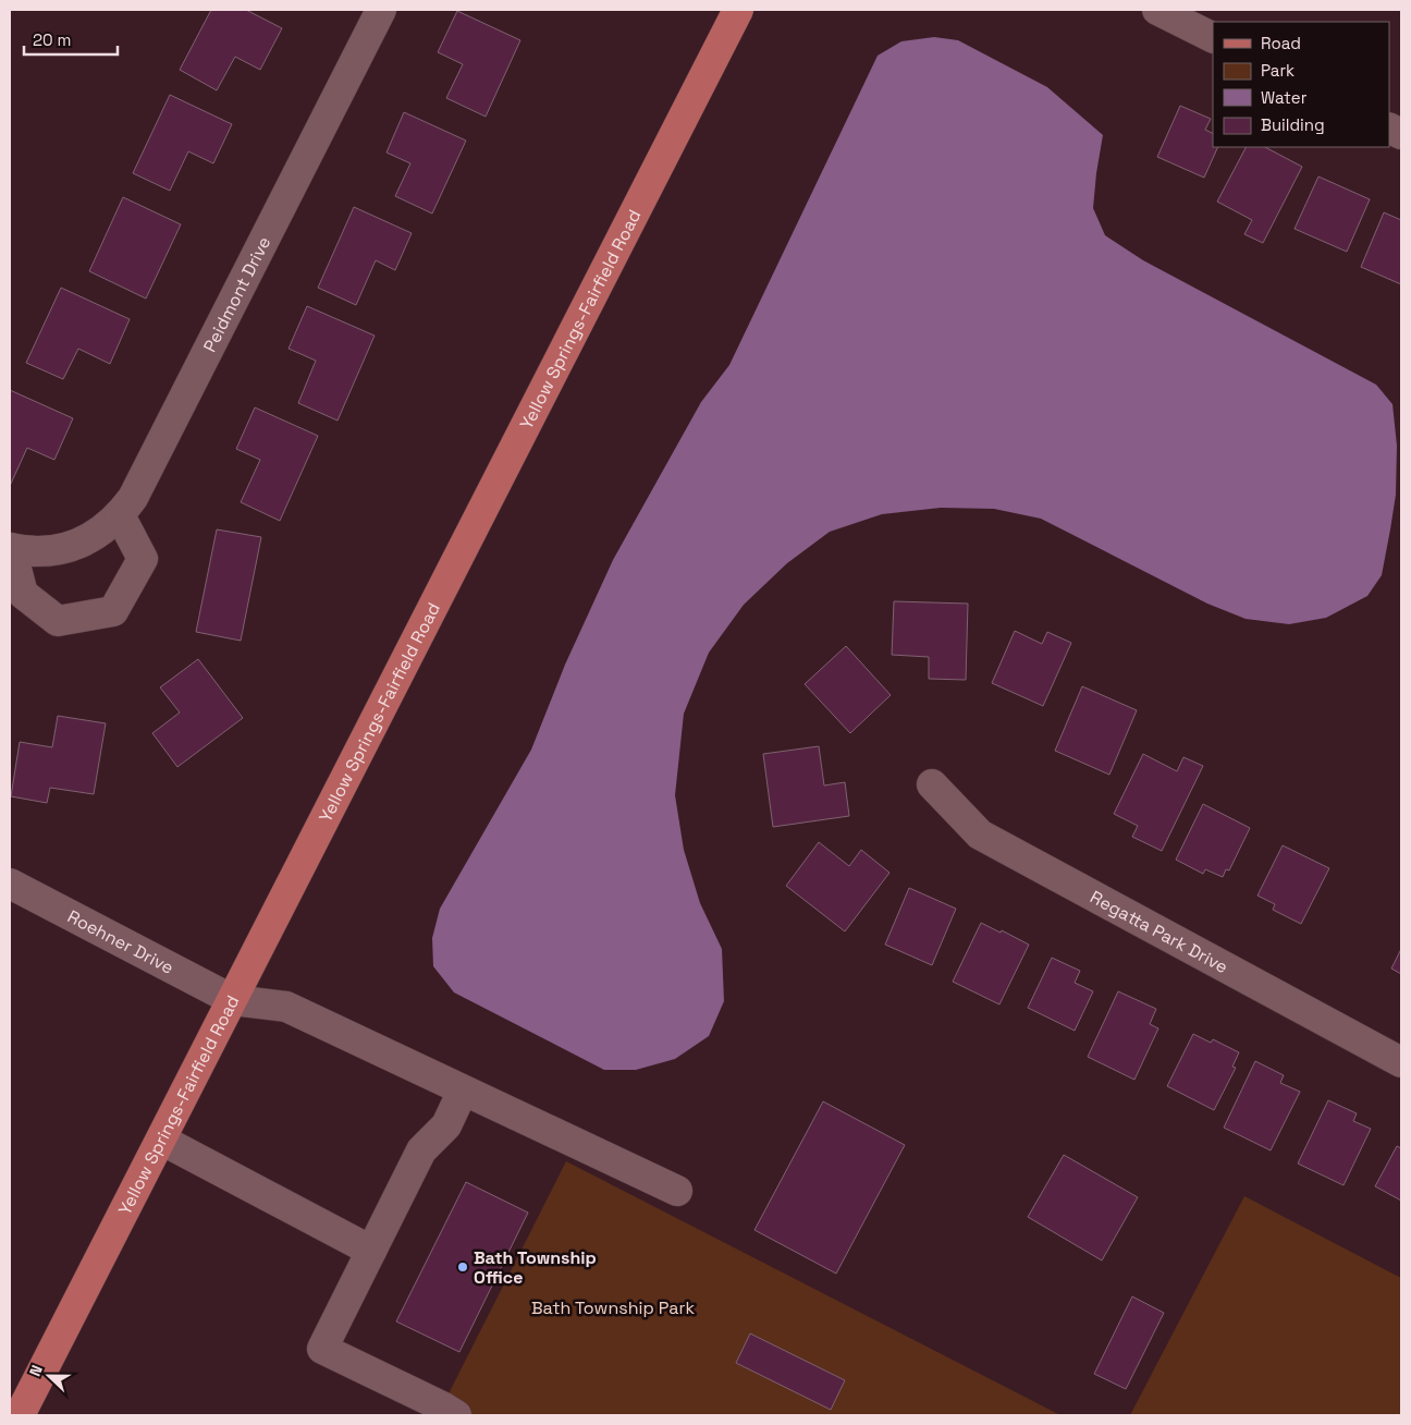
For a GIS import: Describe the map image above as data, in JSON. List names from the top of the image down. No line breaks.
{"streets":{"main road":["Yellow Springs-Fairfield Road"],"street":["Peidmont Drive","Regatta Park Drive","Roehner Drive"]},"crossings":[["Yellow Springs-Fairfield Road","Roehner Drive"]],"parks":["Bath Township Park"],"places":["Bath Township Office"],"legend":["Road","Park","Water","Building"],"scale_bar":"20 m","north":"left"}
